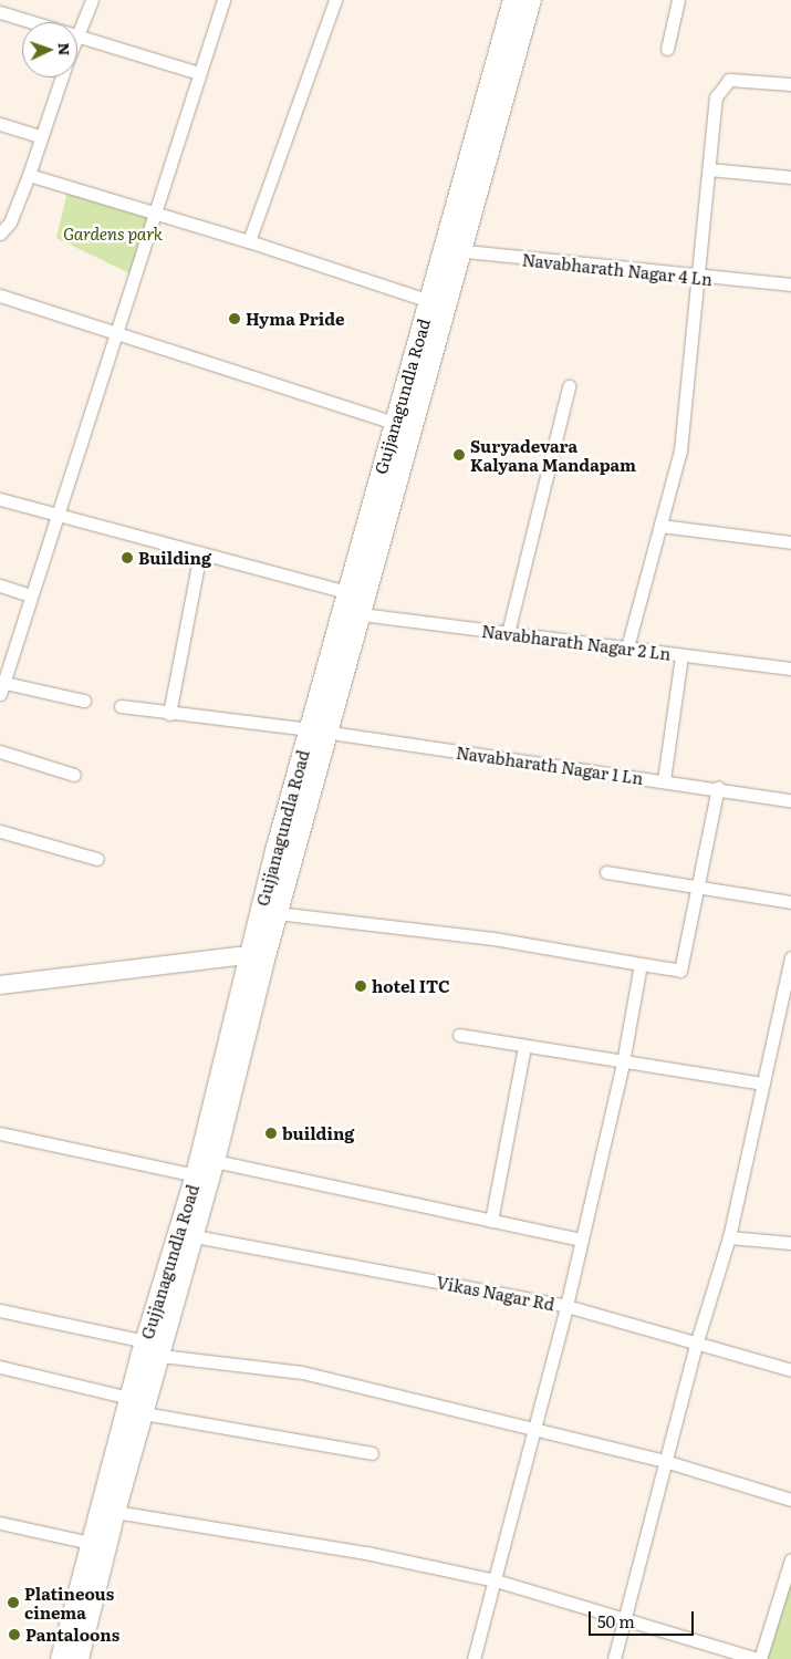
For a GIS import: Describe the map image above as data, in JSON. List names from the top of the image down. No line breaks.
{"streets":{"main road":["Gujjanagundla Road"],"street":["Navabharath Nagar 4 Ln","Navabharath Nagar 2 Ln","Navabharath Nagar 1 Ln","Vikas Nagar Rd"]},"crossings":[["Navabharath Nagar 4 Ln","Gujjanagundla Road"],["Gujjanagundla Road","Navabharath Nagar 2 Ln"],["Gujjanagundla Road","Navabharath Nagar 1 Ln"],["Gujjanagundla Road","Vikas Nagar Rd"]],"parks":["Gardens park"],"places":["Hyma Pride","Suryadevara Kalyana Mandapam","Building","hotel ITC","building","Platineous cinema","Pantaloons"],"scale_bar":"50 m","north":"right"}
